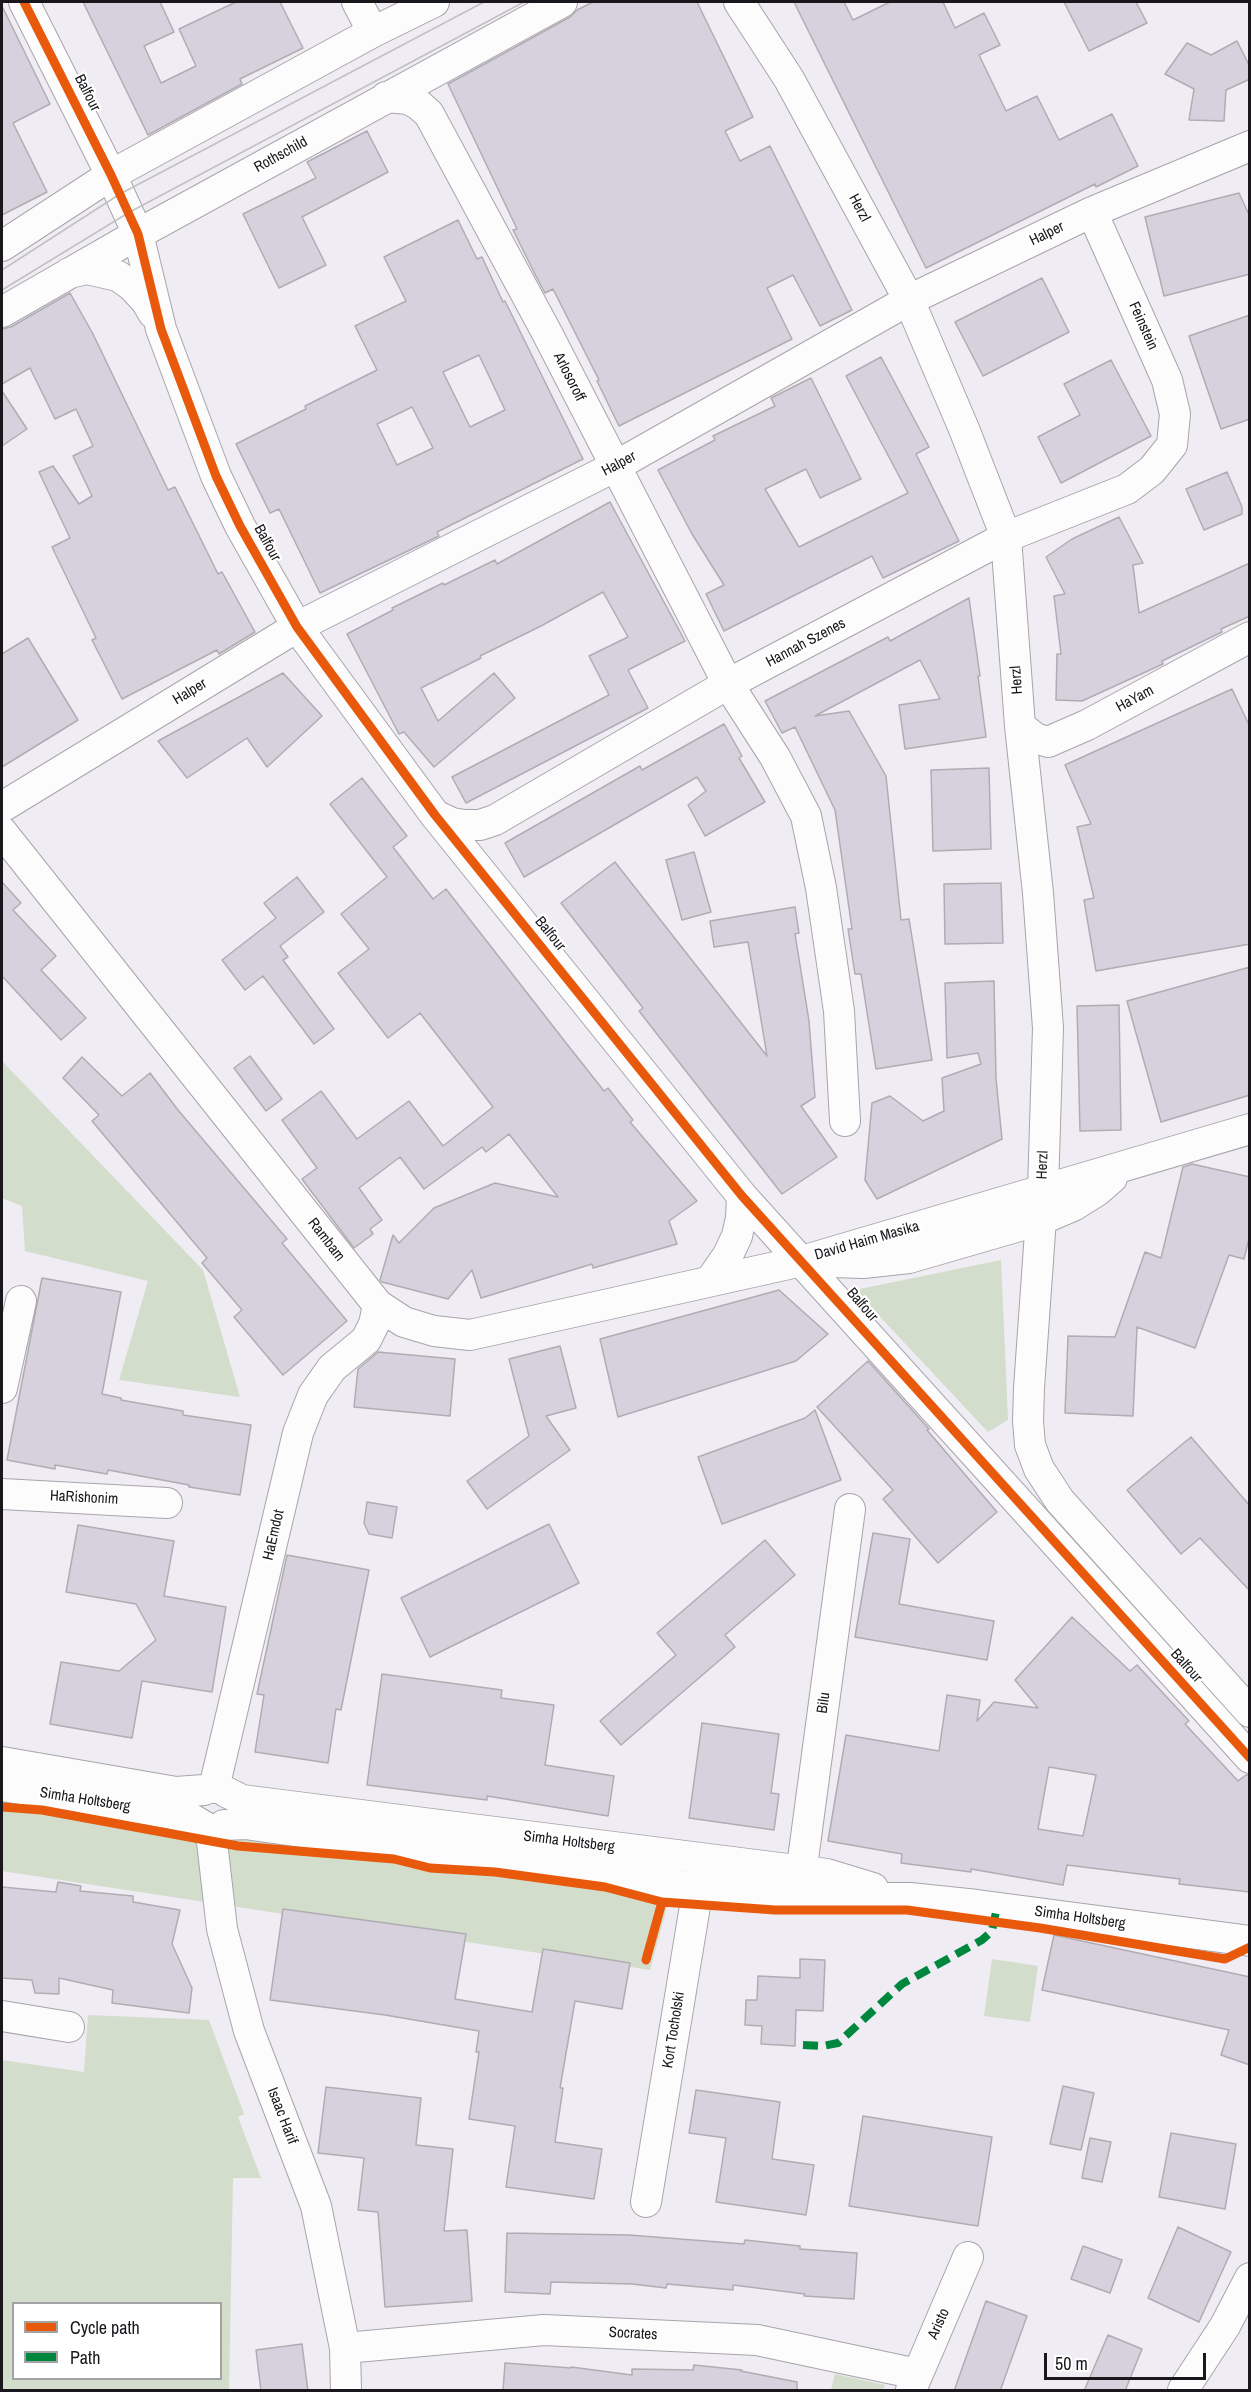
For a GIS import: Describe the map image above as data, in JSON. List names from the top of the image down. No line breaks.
{"streets":{"street":["Balfour","Rothschild","Herzl","Halper","Feinstein","Arlosoroff","Hannah Szenes","HaYam","Rambam","David Haim Masika","HaRishonim","HaEmdot","Bilu","Simha Holtsberg","Kort Tocholski","Isaac Harif","Aristo","Socrates"]},"crossings":[["Balfour","Rothschild"],["Balfour","Herzl"],["Balfour","Halper"],["Balfour","Hannah Szenes"],["Balfour","Rambam"],["Balfour","David Haim Masika"],["Rothschild","Arlosoroff"],["Herzl","Halper"],["Herzl","Hannah Szenes"],["Herzl","HaYam"],["Herzl","David Haim Masika"],["Halper","Feinstein"],["Halper","Arlosoroff"],["Feinstein","Hannah Szenes"],["Arlosoroff","Hannah Szenes"],["Rambam","David Haim Masika"],["Rambam","HaEmdot"],["HaEmdot","Simha Holtsberg"],["Bilu","Simha Holtsberg"],["Simha Holtsberg","Kort Tocholski"],["Simha Holtsberg","Isaac Harif"],["Isaac Harif","Socrates"],["Aristo","Socrates"]],"legend":["Cycle path","Path"],"scale_bar":"50 m"}
